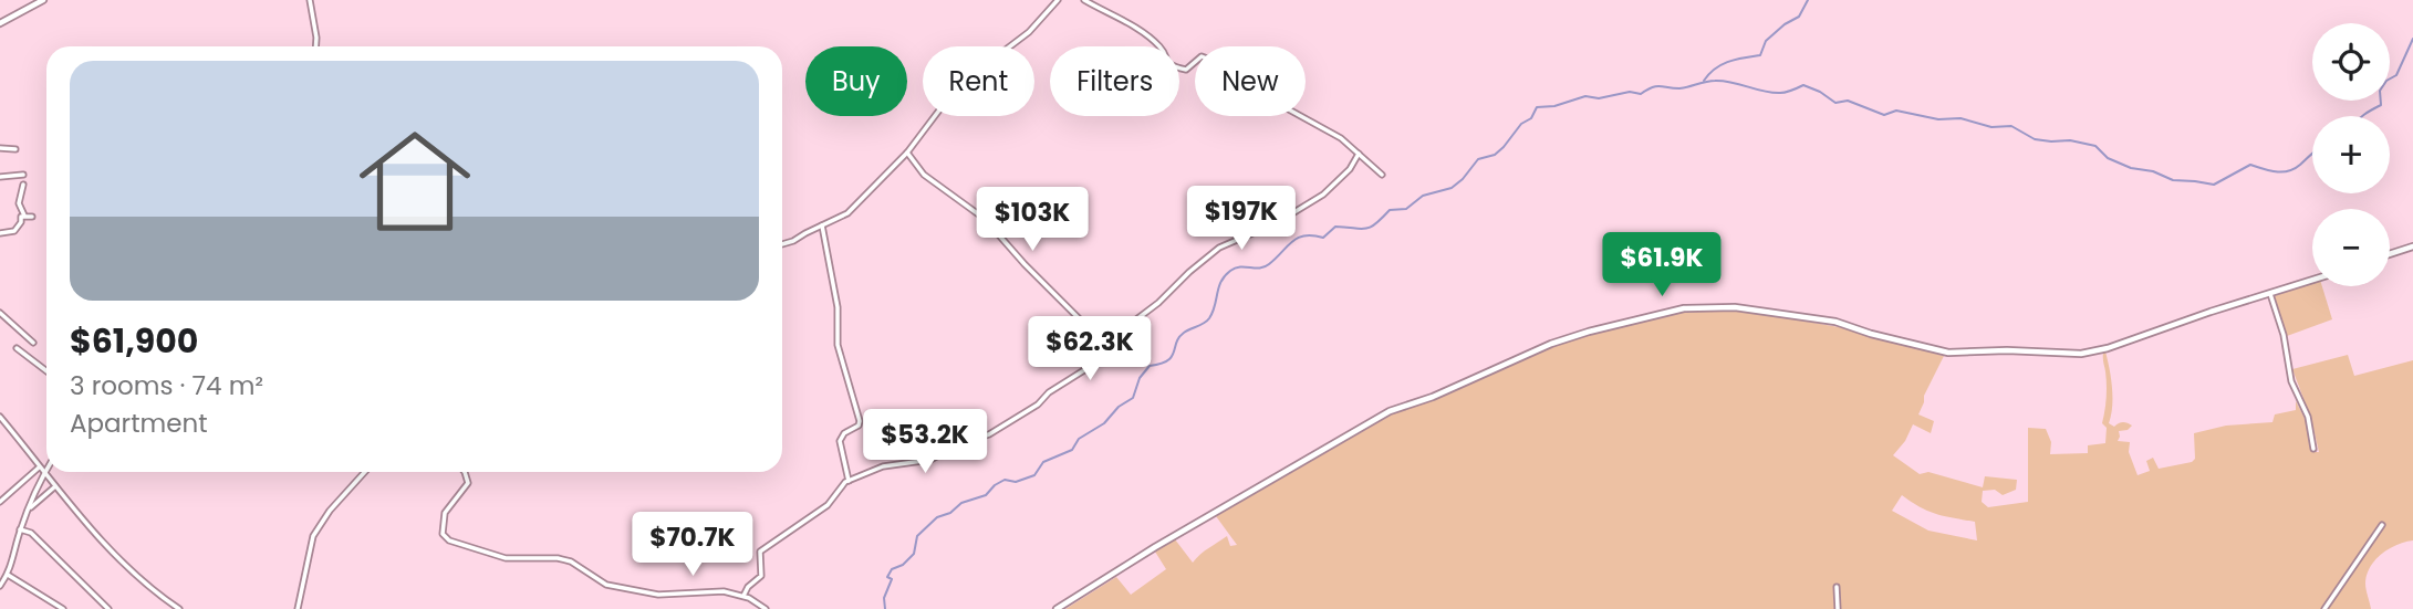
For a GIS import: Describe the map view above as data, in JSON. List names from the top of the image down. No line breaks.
{"page":{"map_buttons":["+","−"],"chip":["Buy","Rent","Filters","New"],"list":[{"name":"$61,900","note":"3 rooms · 74 m² · Apartment"}],"price":["$197K","$103K","$61.9K","$62.3K","$53.2K","$70.7K"]}}
